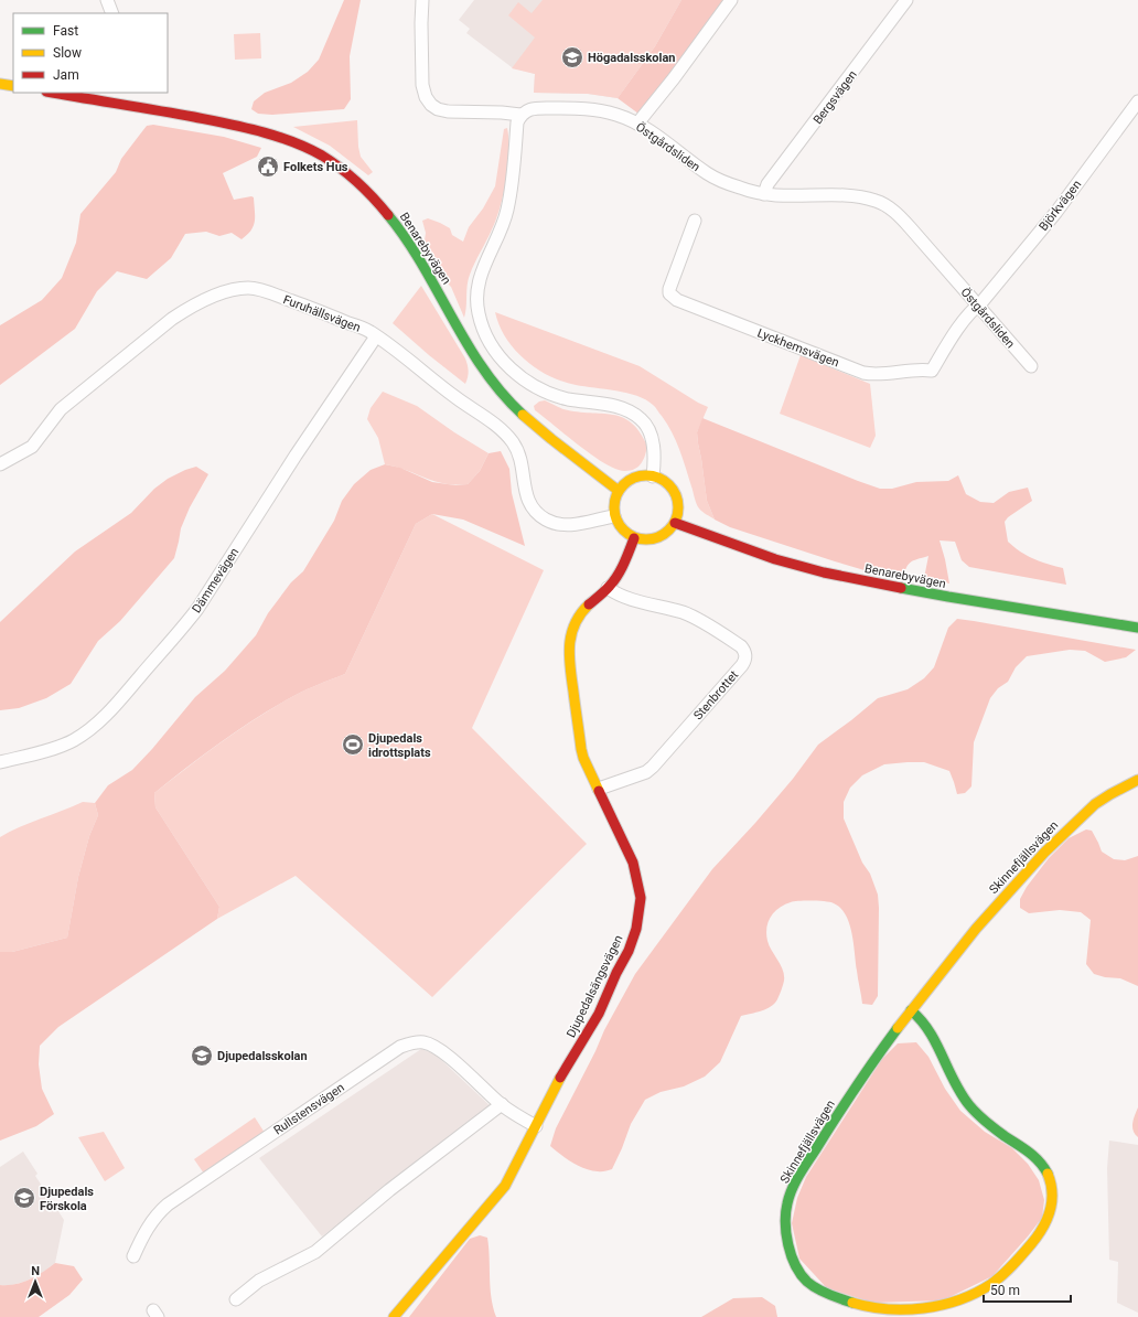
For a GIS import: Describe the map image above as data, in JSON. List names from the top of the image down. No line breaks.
{"streets":{"street":["Bergsvägen","Östgårdsliden","Björkvägen","Benarebyvägen","Furuhällsvägen","Lyckhemsvägen","Dämmevägen","Stenbrottet","Skinnefjällsvägen","Djupedalsängsvägen","Rullstensvägen"]},"crossings":[["Bergsvägen","Östgårdsliden"],["Östgårdsliden","Björkvägen"],["Östgårdsliden","Lyckhemsvägen"],["Björkvägen","Lyckhemsvägen"],["Benarebyvägen","Furuhällsvägen"],["Benarebyvägen","Djupedalsängsvägen"],["Furuhällsvägen","Dämmevägen"],["Furuhällsvägen","Djupedalsängsvägen"],["Stenbrottet","Djupedalsängsvägen"],["Djupedalsängsvägen","Rullstensvägen"]],"places":{"school or university":["Högadalsskolan","Djupedalsskolan","Djupedals Förskola"],"public building":["Folkets Hus"],"sports":["Djupedals idrottsplats"]},"legend":["Fast","Slow","Jam"],"scale_bar":"50 m","north":"top"}
